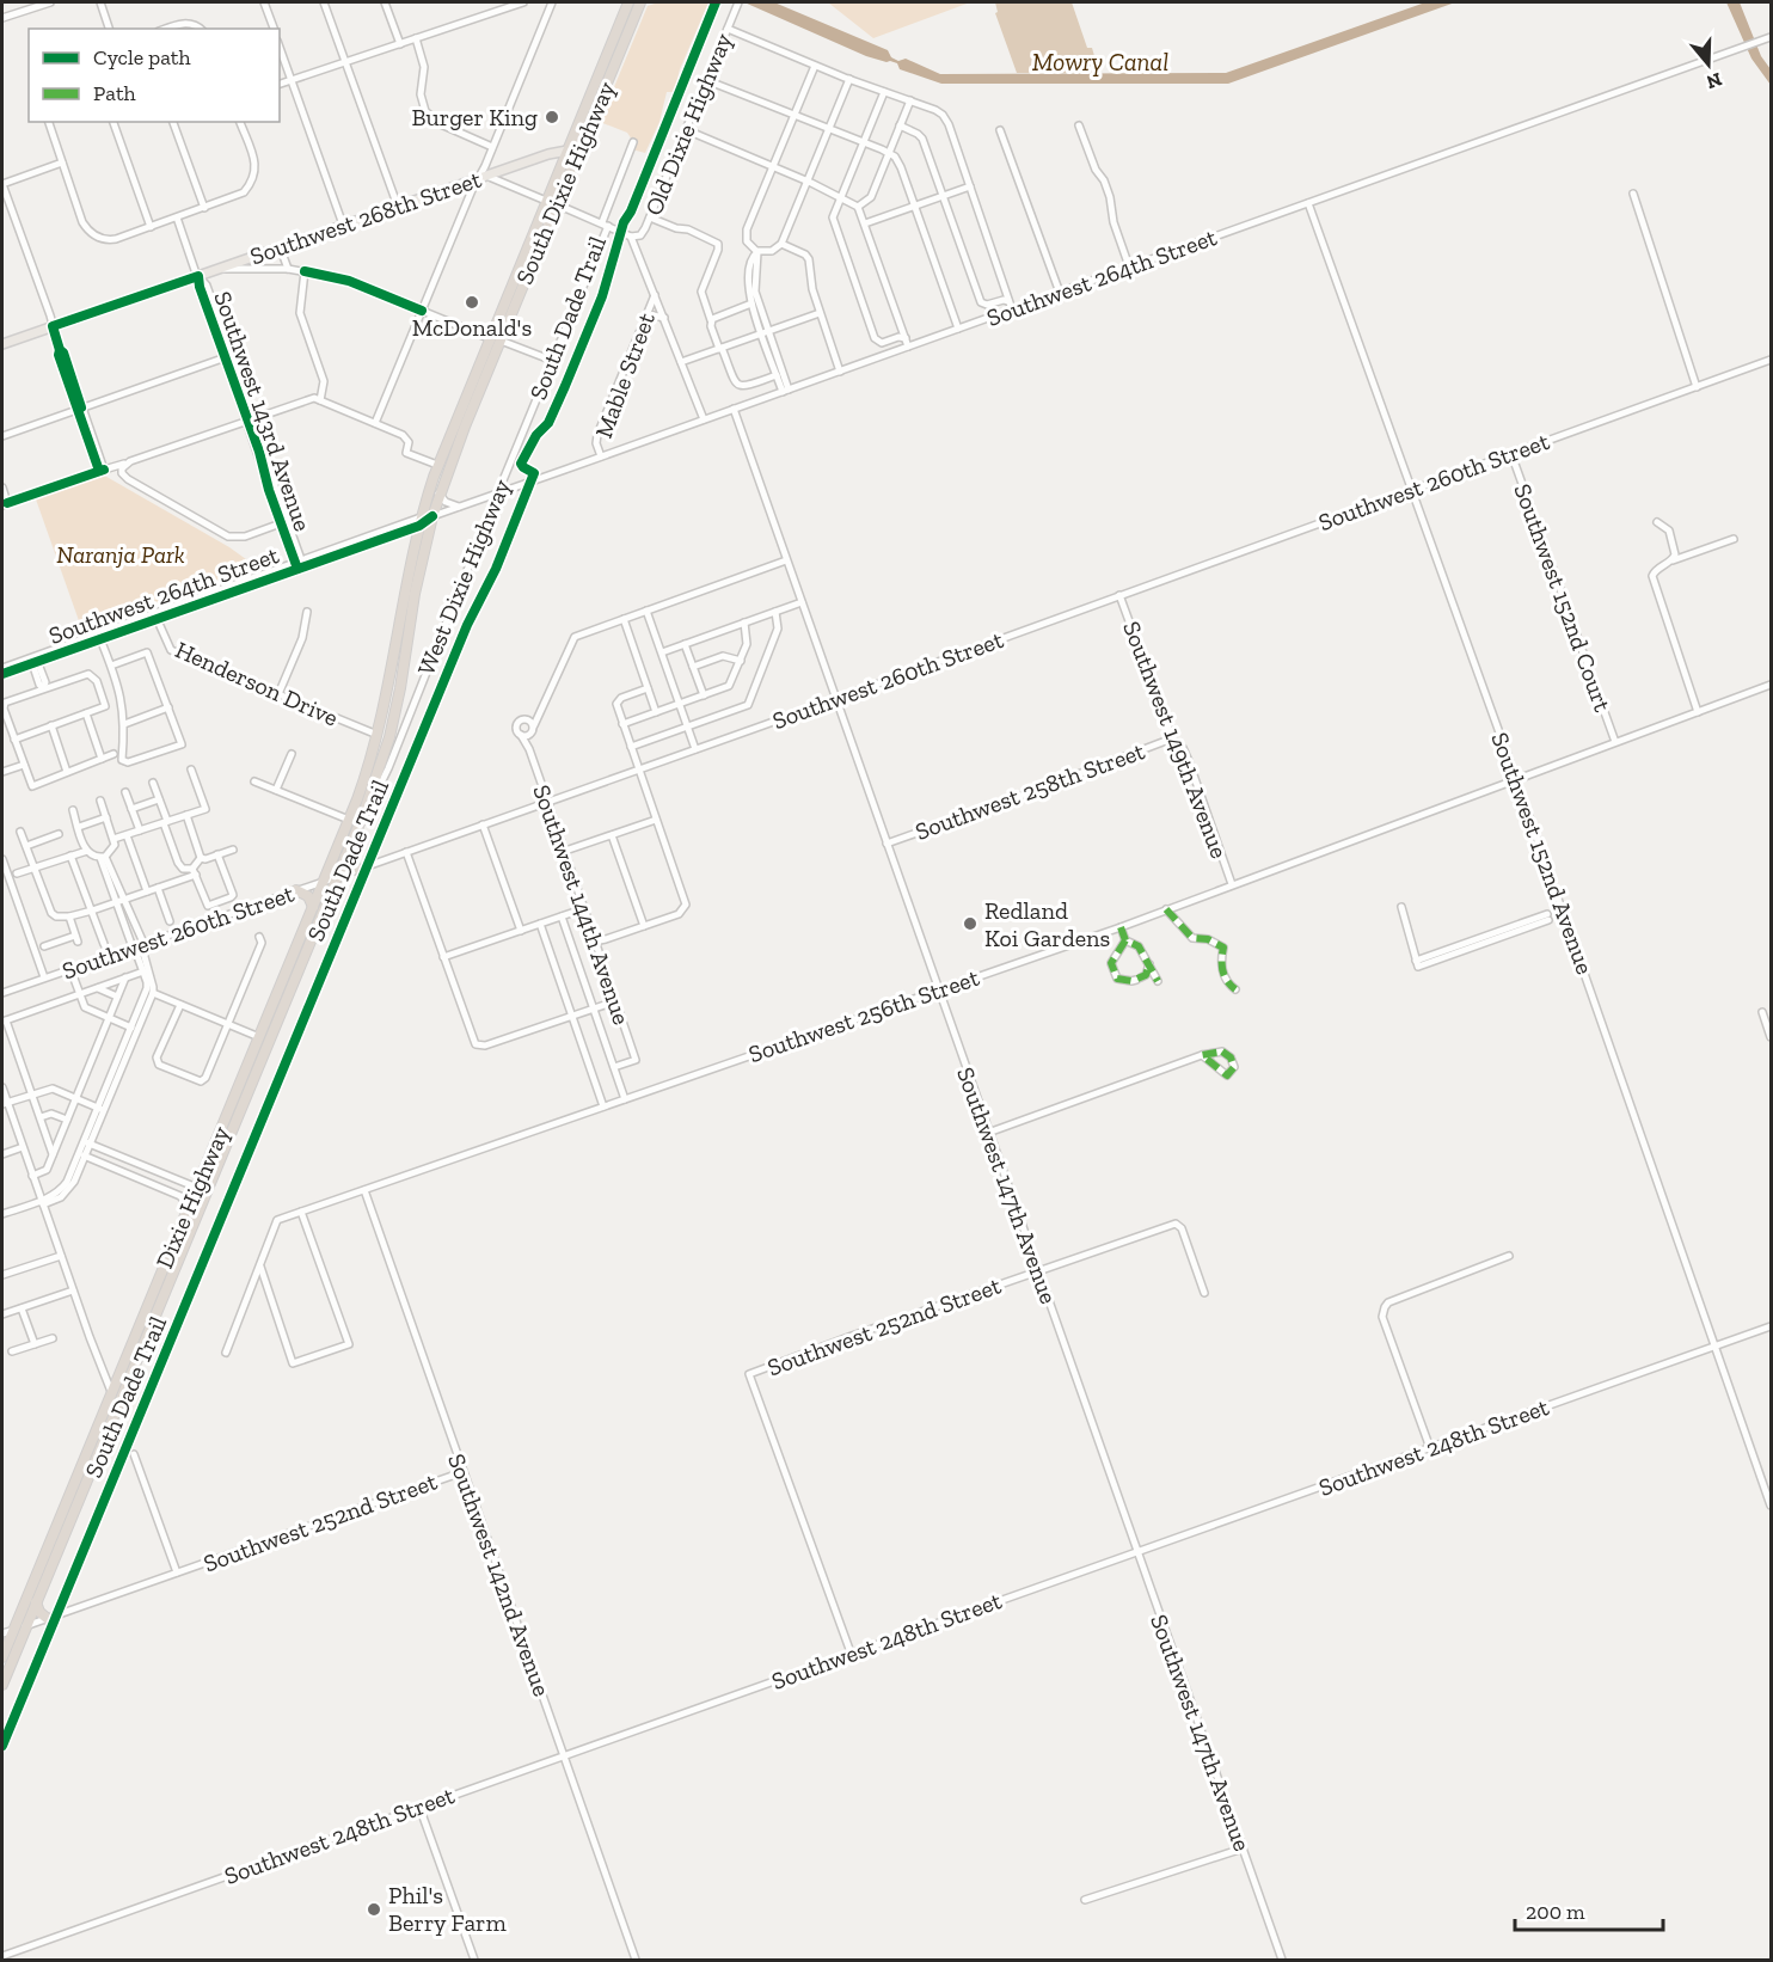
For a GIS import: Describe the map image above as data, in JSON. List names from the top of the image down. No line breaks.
{"streets":{"highway":["South Dixie Highway","Dixie Highway"],"main road":["Southwest 268th Street"],"street":["Old Dixie Highway","Southwest 264th Street","Mable Street","Southwest 143rd Avenue","Southwest 260th Street","West Dixie Highway","Southwest 152nd Court","Henderson Drive","Southwest 149th Avenue","Southwest 258th Street","Southwest 152nd Avenue","Southwest 144th Avenue","Southwest 256th Street","Southwest 147th Avenue","Southwest 252nd Street","Southwest 248th Street","Southwest 142nd Avenue"],"cycle path":["South Dade Trail"]},"crossings":[["South Dixie Highway","Southwest 268th Street"],["South Dixie Highway","Southwest 264th Street"],["South Dixie Highway","West Dixie Highway"],["South Dixie Highway","Henderson Drive"],["South Dixie Highway","Dixie Highway"],["Southwest 268th Street","Southwest 143rd Avenue"],["Southwest 264th Street","Mable Street"],["Southwest 264th Street","Southwest 143rd Avenue"],["Southwest 264th Street","West Dixie Highway"],["Southwest 264th Street","Henderson Drive"],["Southwest 264th Street","Southwest 152nd Avenue"],["Southwest 264th Street","Southwest 147th Avenue"],["Southwest 260th Street","Southwest 152nd Court"],["Southwest 260th Street","Southwest 149th Avenue"],["Southwest 260th Street","Southwest 152nd Avenue"],["Southwest 260th Street","Southwest 144th Avenue"],["Southwest 260th Street","Southwest 147th Avenue"],["Southwest 260th Street","Dixie Highway"],["West Dixie Highway","Dixie Highway"],["Southwest 152nd Court","Southwest 256th Street"],["Henderson Drive","Dixie Highway"],["Southwest 149th Avenue","Southwest 258th Street"],["Southwest 149th Avenue","Southwest 256th Street"],["Southwest 258th Street","Southwest 147th Avenue"],["Southwest 152nd Avenue","Southwest 256th Street"],["Southwest 152nd Avenue","Southwest 248th Street"],["Southwest 144th Avenue","Southwest 147th Avenue"],["Southwest 256th Street","Southwest 147th Avenue"],["Southwest 256th Street","Southwest 142nd Avenue"],["Southwest 147th Avenue","Southwest 252nd Street"],["Southwest 147th Avenue","Southwest 248th Street"],["Dixie Highway","Southwest 252nd Street"],["Southwest 252nd Street","Southwest 248th Street"],["Southwest 252nd Street","Southwest 142nd Avenue"],["Southwest 248th Street","Southwest 142nd Avenue"]],"water":["Mowry Canal"],"parks":["Naranja Park"],"places":["Burger King","McDonald's","Redland Koi Gardens","Phil's Berry Farm"],"legend":["Cycle path","Path"],"scale_bar":"200 m","north":"bottom"}
